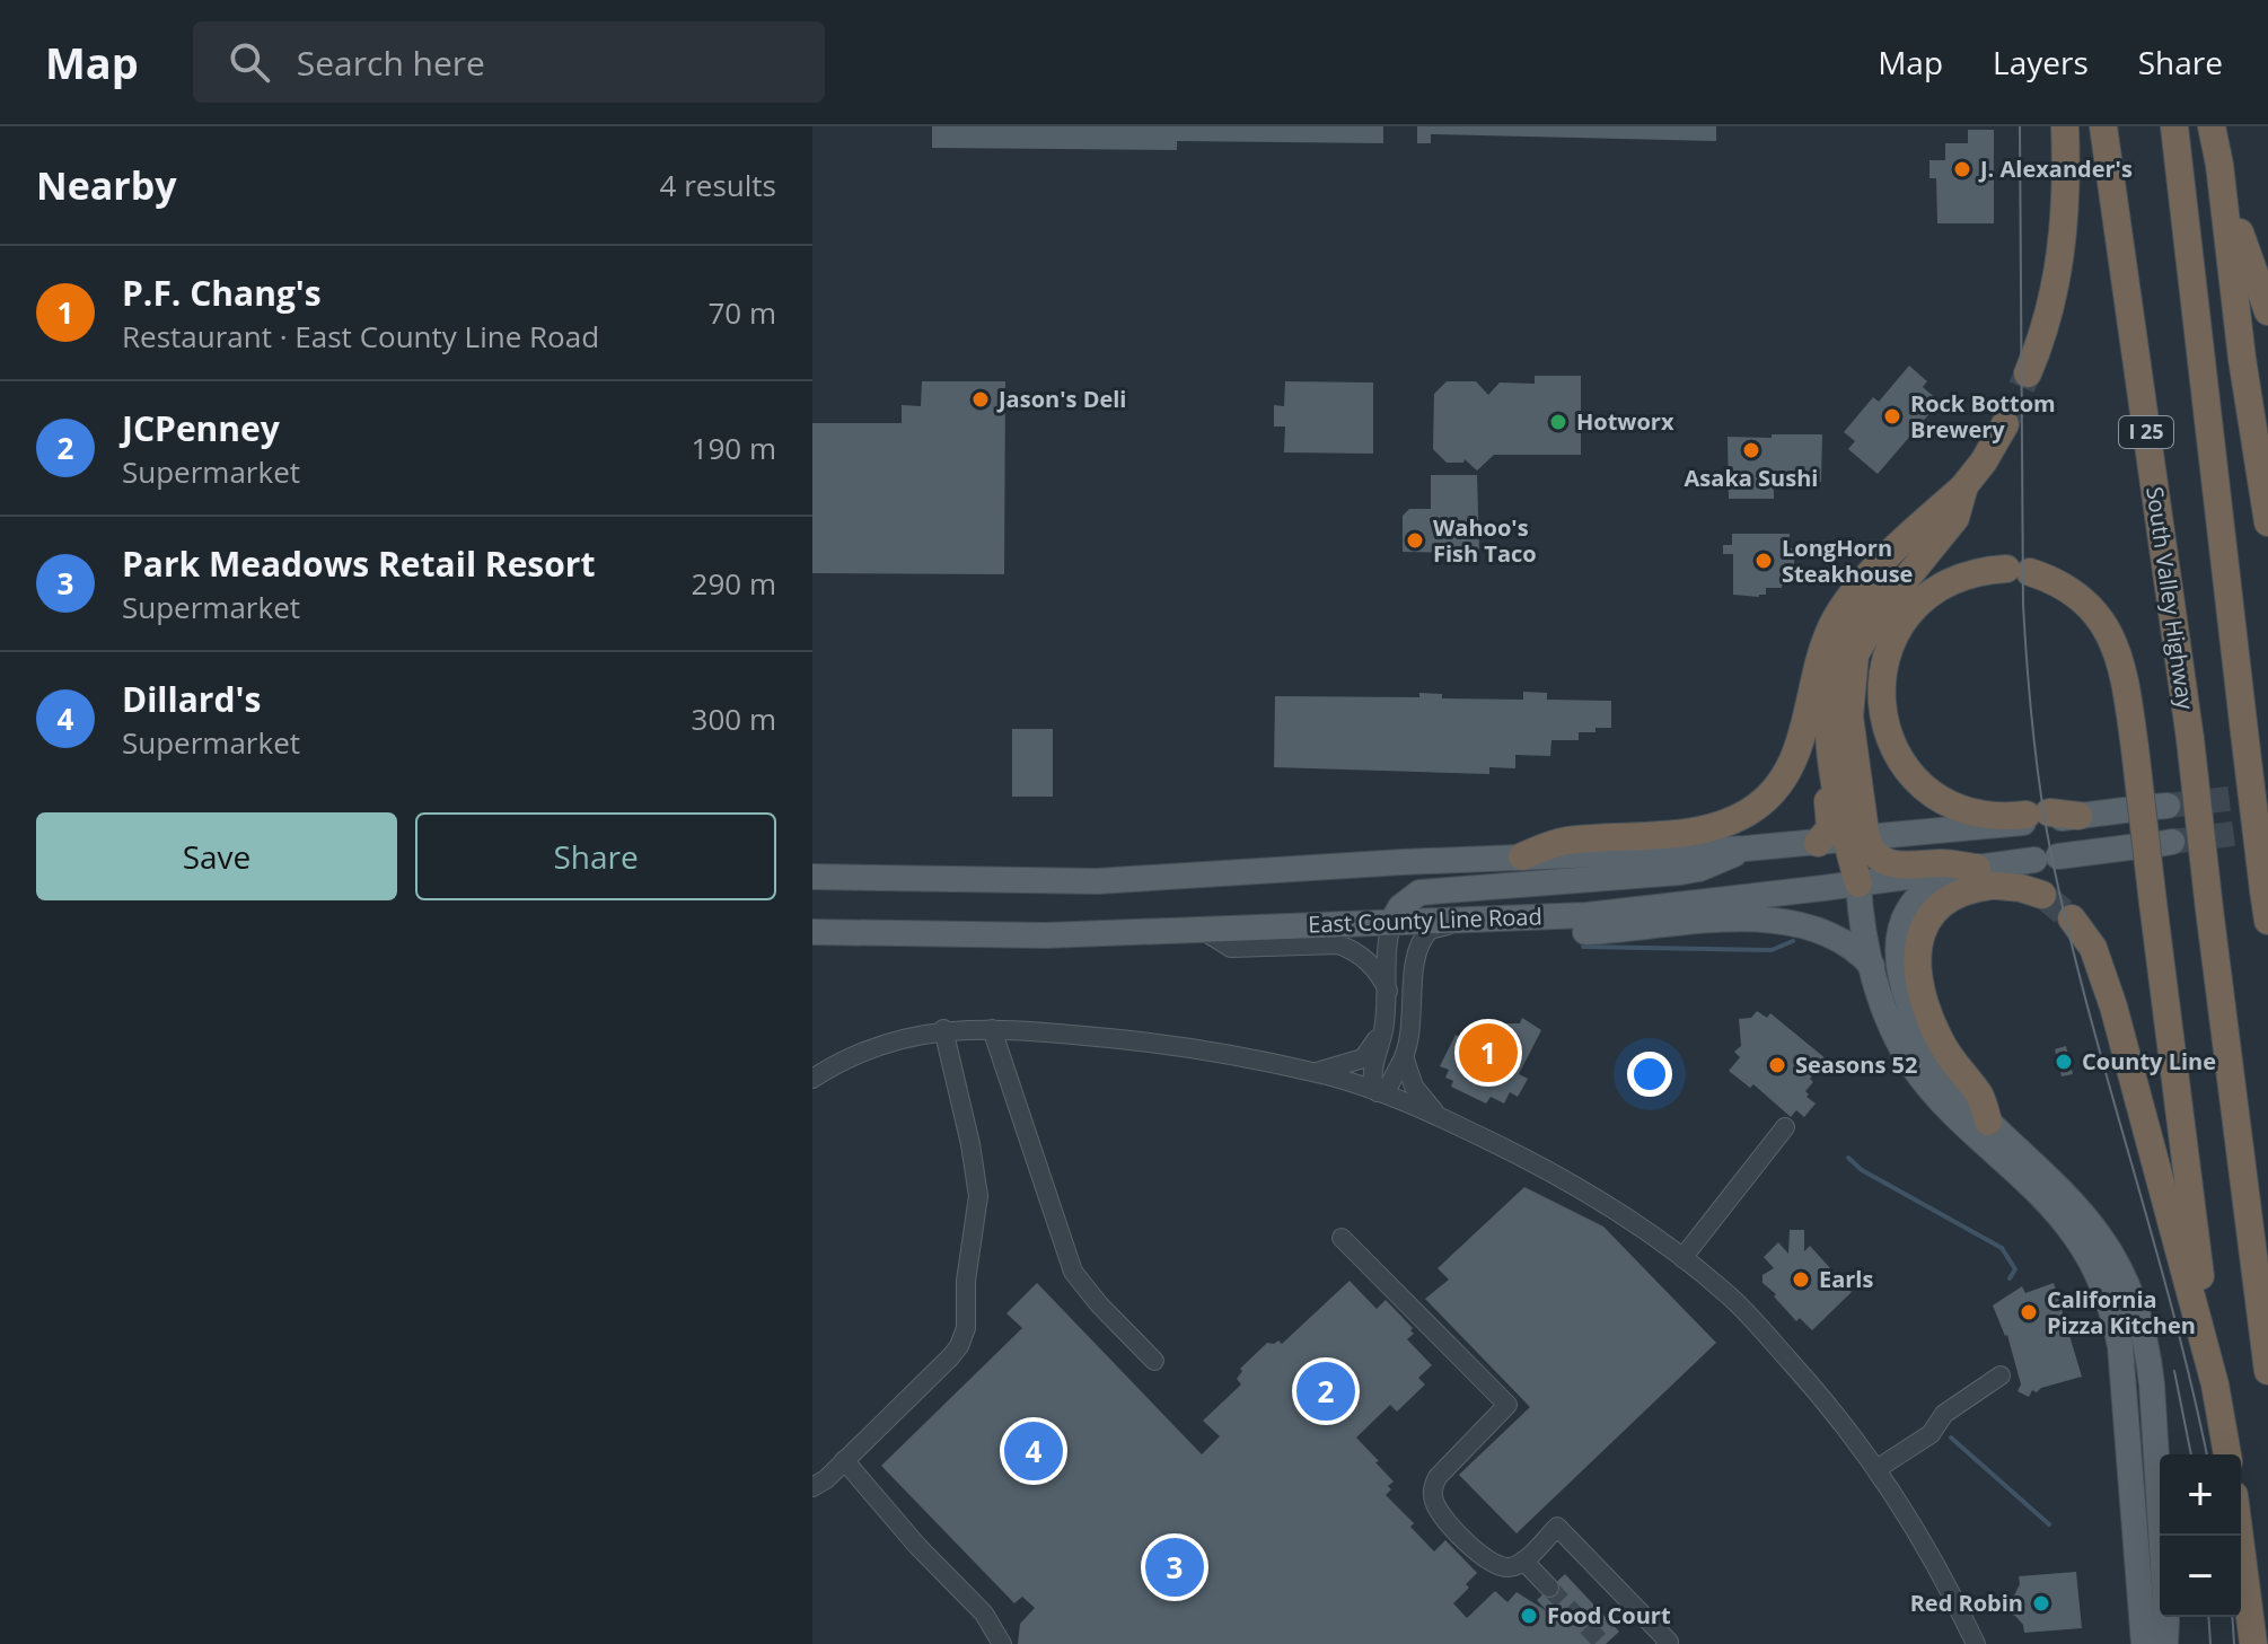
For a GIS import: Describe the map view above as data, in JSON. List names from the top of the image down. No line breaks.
{"streets":{"highway":["I 25","South Valley Highway"],"main road":["East County Line Road"]},"places":["J. Alexander's","Jason's Deli","Rock Bottom Brewery","Hotworx","Asaka Sushi","Wahoo's Fish Taco","LongHorn Steakhouse","County Line","Seasons 52","Earls","California Pizza Kitchen","Red Robin","Food Court"],"page":{"header":"Map","search":"Search here","nav":["Map","Layers","Share"],"heading":["Nearby","4 results"],"list":[{"mark":"1","name":"P.F. Chang's","note":"Restaurant · East County Line Road","value":"70 m"},{"mark":"2","name":"JCPenney","note":"Supermarket","value":"190 m"},{"mark":"3","name":"Park Meadows Retail Resort","note":"Supermarket","value":"290 m"},{"mark":"4","name":"Dillard's","note":"Supermarket","value":"300 m"}],"buttons":["Save","Share"],"pins":["1","2","4","3"],"map_buttons":["+","−"]}}
